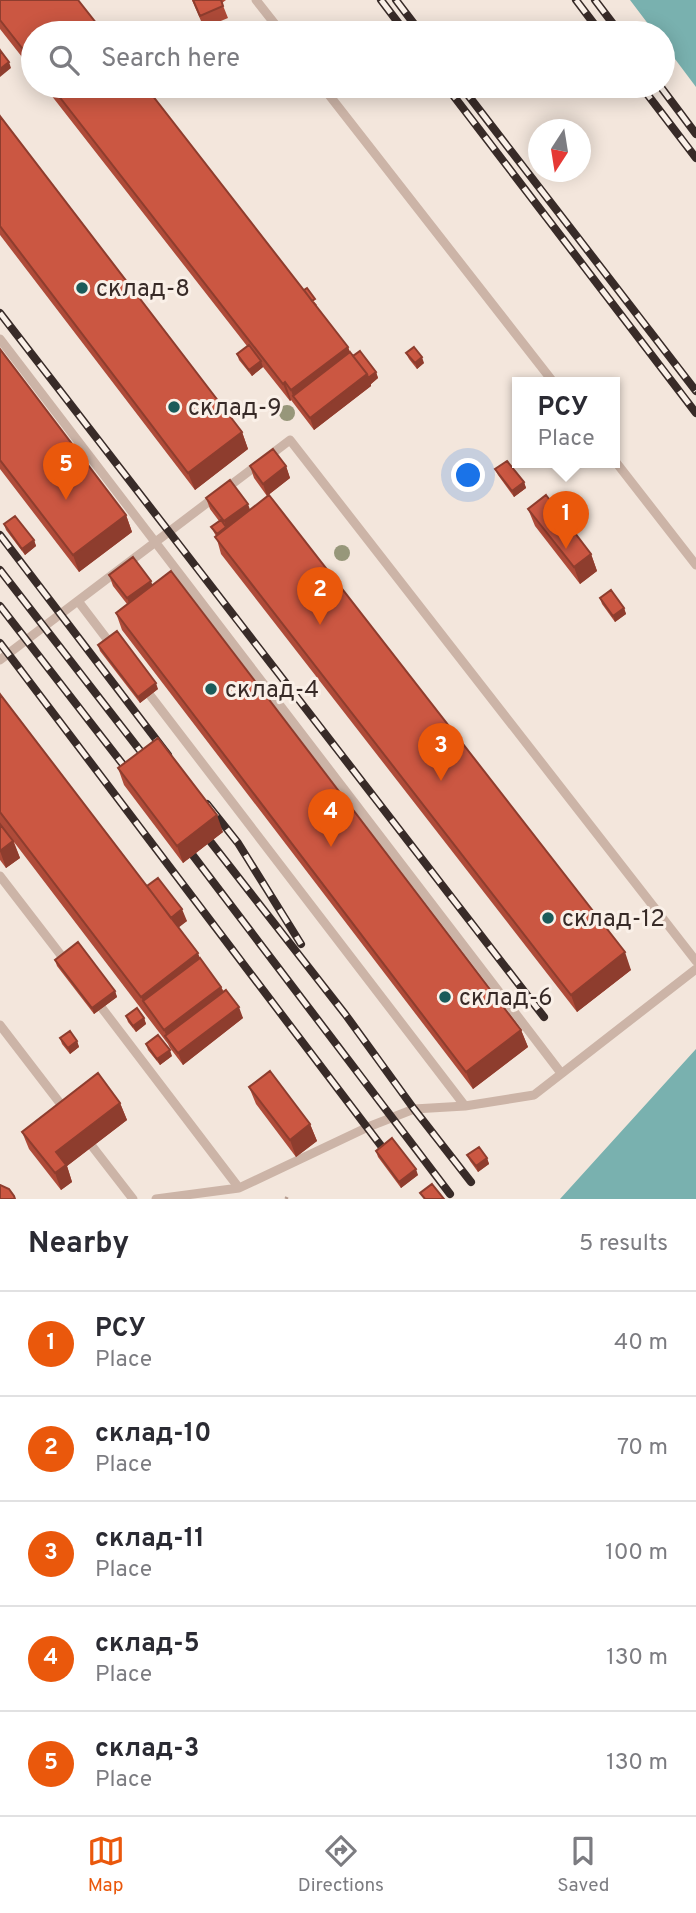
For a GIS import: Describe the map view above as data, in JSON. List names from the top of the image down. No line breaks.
{"places":["склад-8","склад-9","склад-4","склад-12","склад-6"],"north":"bottom","page":{"search":"Search here","popup":["РСУ","Place"],"pins":["5","1","2","3","4"],"heading":["Nearby","5 results"],"list":[{"mark":"1","name":"РСУ","note":"Place","value":"40 m"},{"mark":"2","name":"склад-10","note":"Place","value":"70 m"},{"mark":"3","name":"склад-11","note":"Place","value":"100 m"},{"mark":"4","name":"склад-5","note":"Place","value":"130 m"},{"mark":"5","name":"склад-3","note":"Place","value":"130 m"}],"nav":["Map","Directions","Saved"]}}
